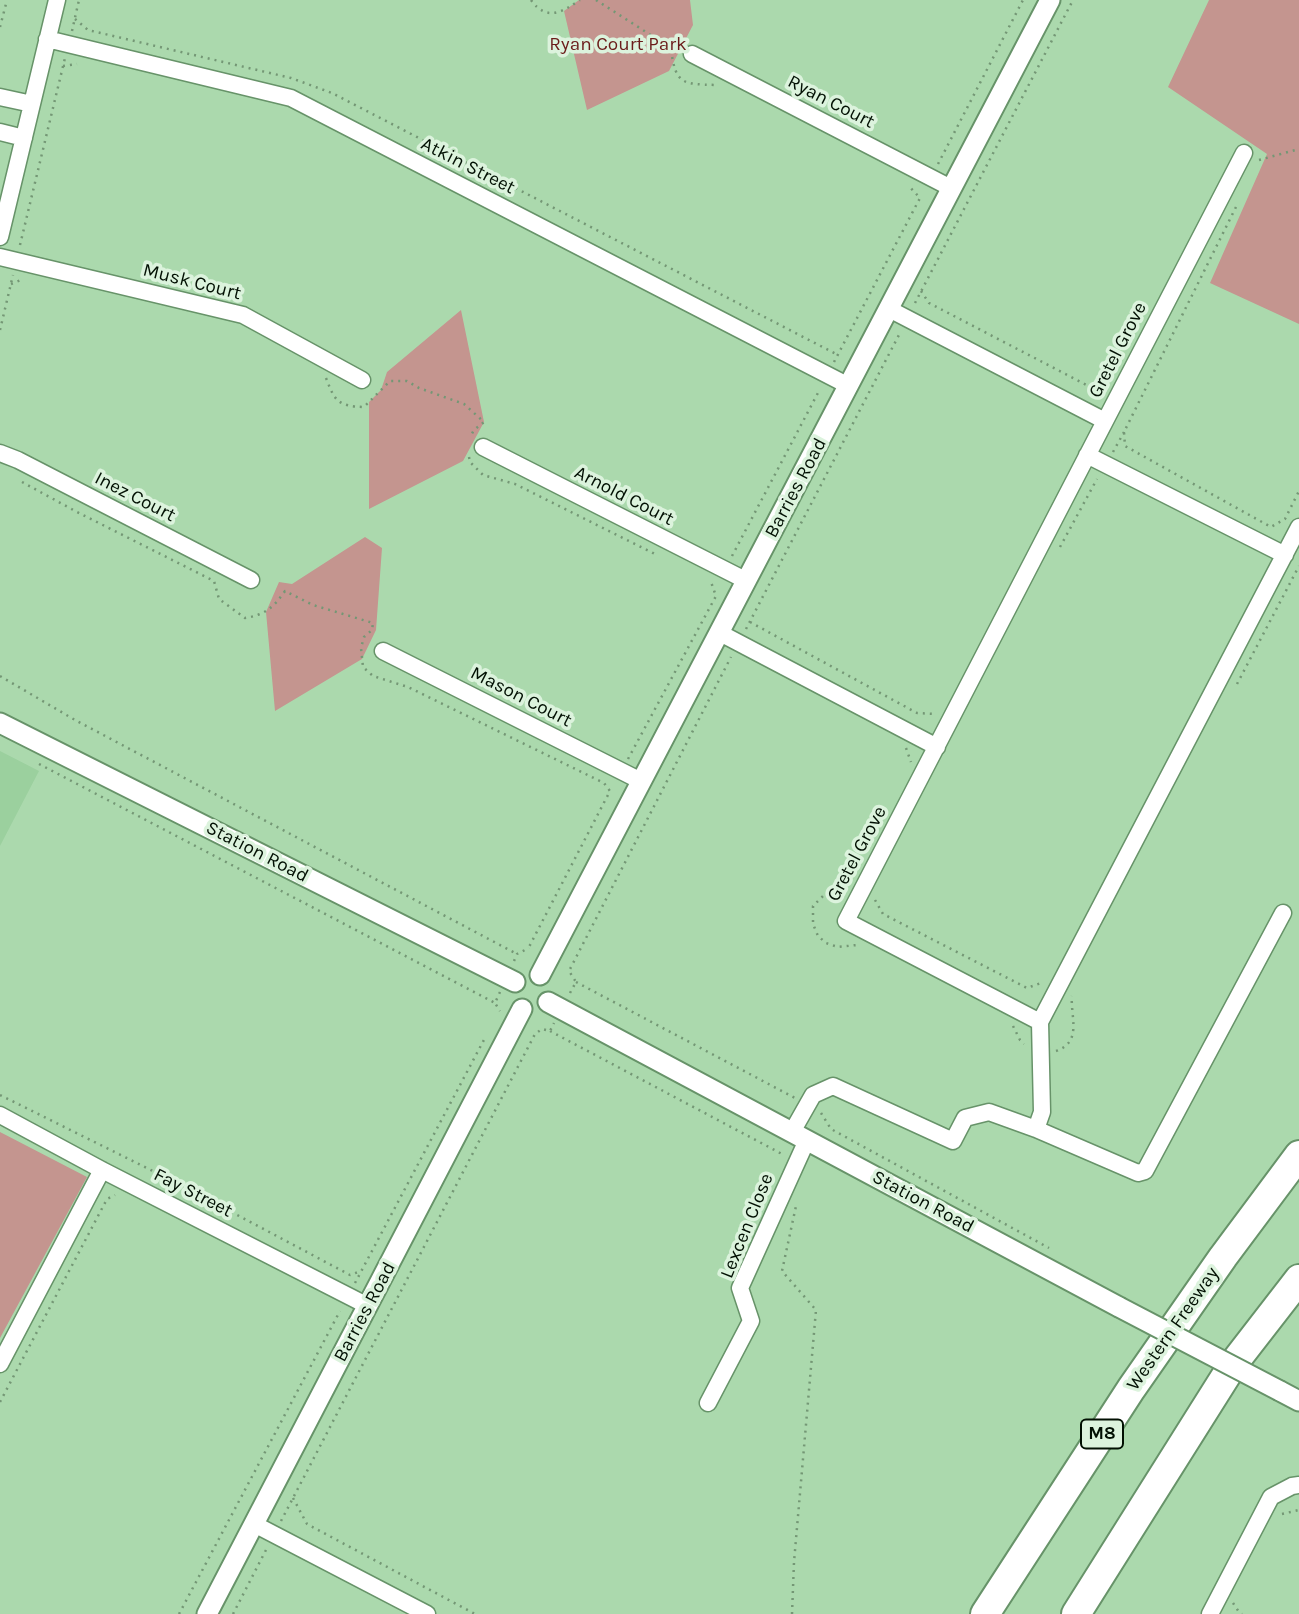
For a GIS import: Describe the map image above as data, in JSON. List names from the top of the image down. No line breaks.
{"streets":{"highway":["Western Freeway","M8"],"street":["Ryan Court","Atkin Street","Musk Court","Gretel Grove","Barries Road","Arnold Court","Inez Court","Mason Court","Station Road","Fay Street","Lexcen Close"]},"crossings":[["Ryan Court","Barries Road"],["Atkin Street","Barries Road"],["Barries Road","Arnold Court"],["Barries Road","Mason Court"],["Barries Road","Station Road"],["Barries Road","Fay Street"],["Station Road","Lexcen Close"]],"parks":["Ryan Court Park"]}
